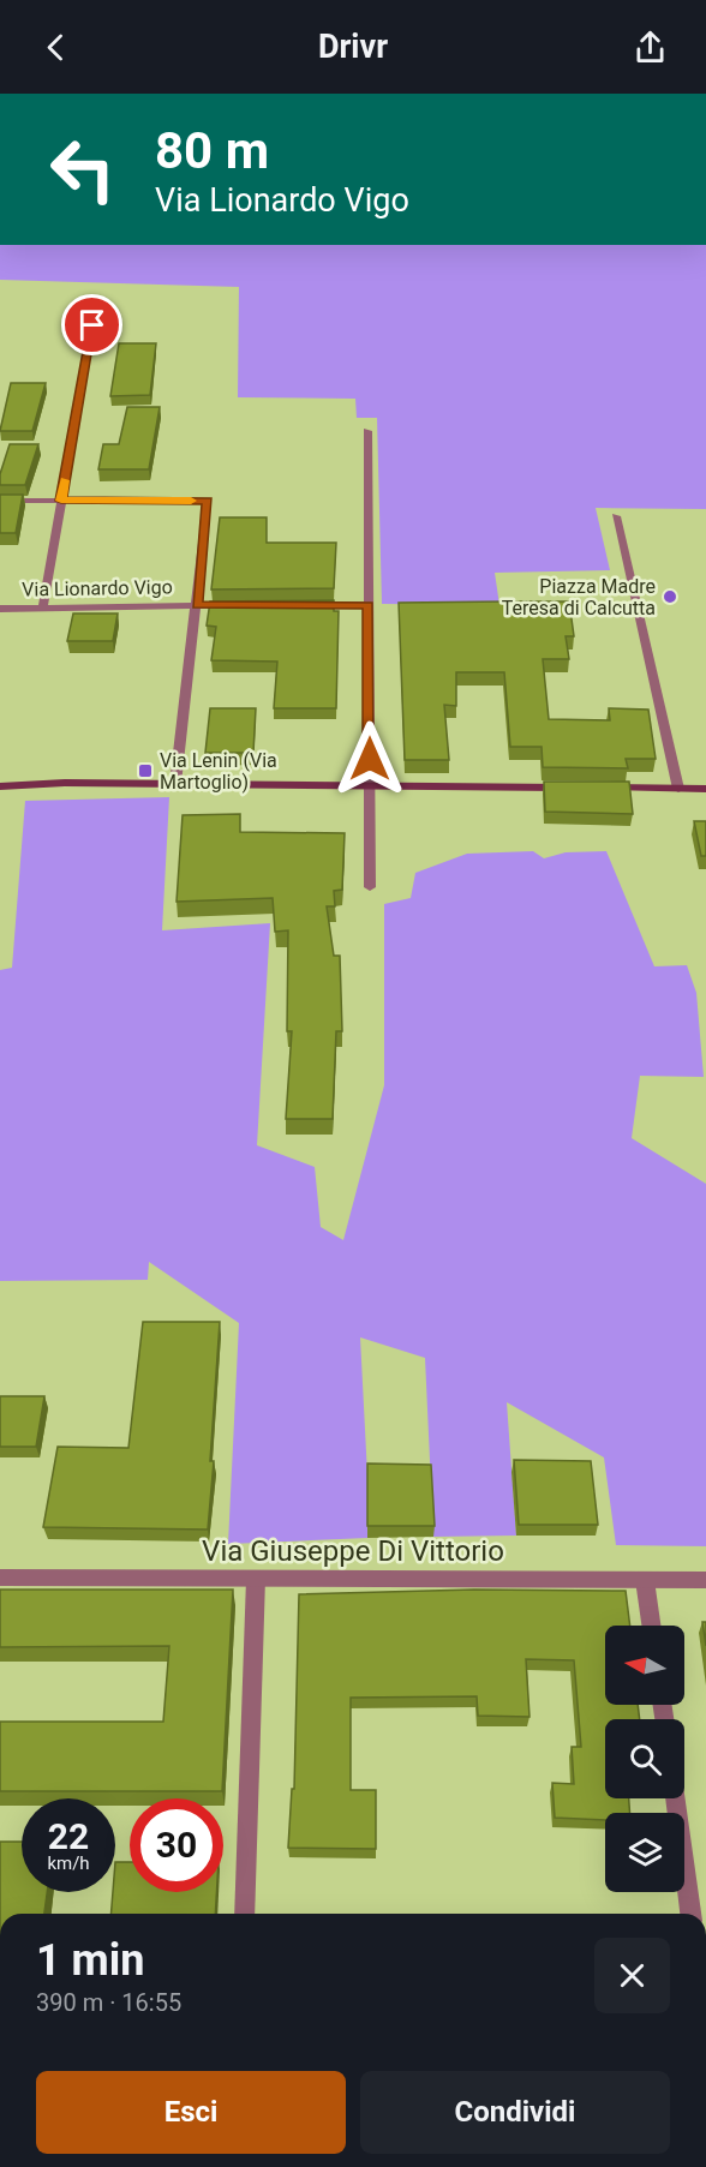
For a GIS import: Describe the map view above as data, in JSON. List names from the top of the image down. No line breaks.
{"streets":{"street":["Via Lionardo Vigo","Via Giuseppe Di Vittorio"]},"places":{"other":["Piazza Madre Teresa di Calcutta"],"transit":["Via Lenin (Via Martoglio)"]},"north":"left","page":{"header":"Drivr","turn":["80 m","Via Lionardo Vigo"],"speed":"22 km/h","limit":"30","heading":["1 min","390 m · 16:55"],"buttons":["Esci","Condividi"]}}
